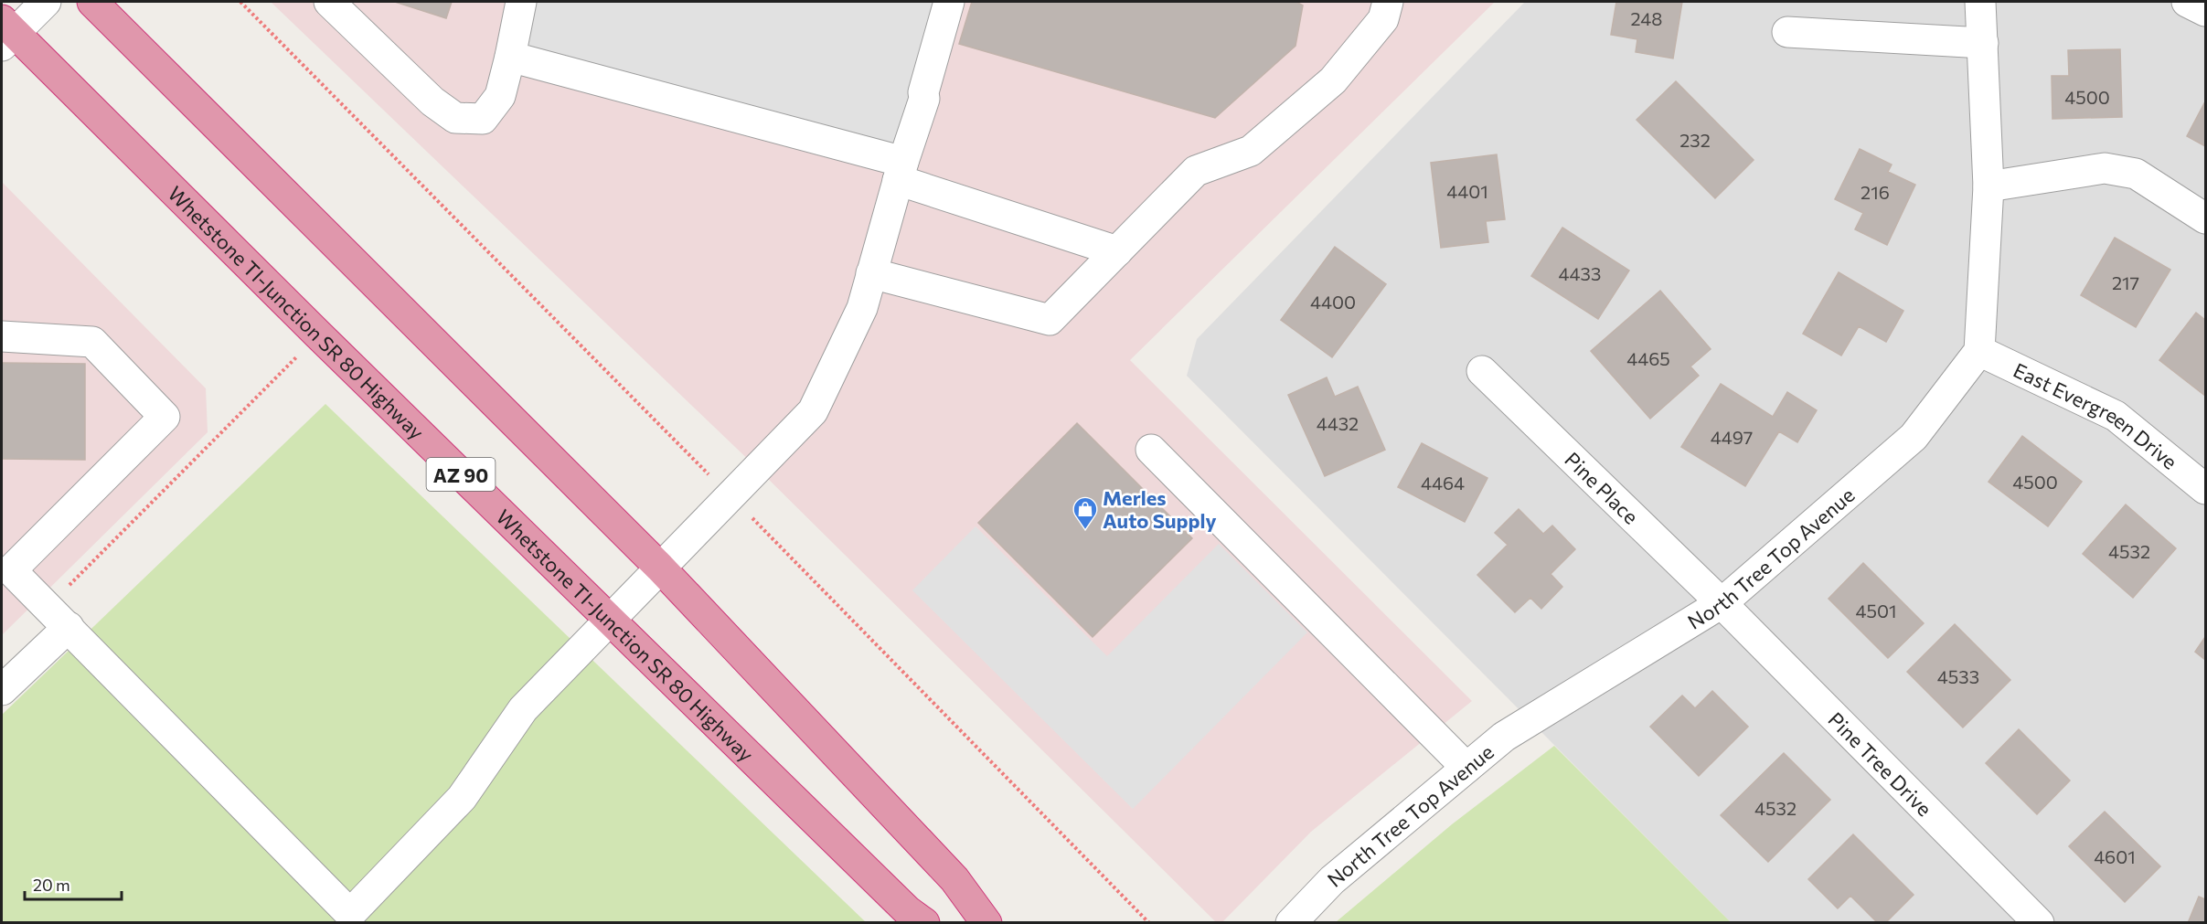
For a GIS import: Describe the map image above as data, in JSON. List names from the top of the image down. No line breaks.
{"streets":{"highway":["Whetstone TI-Junction SR 80 Highway","AZ 90"],"street":["East Evergreen Drive","Pine Place","North Tree Top Avenue","Pine Tree Drive"]},"crossings":[["East Evergreen Drive","North Tree Top Avenue"],["Pine Place","North Tree Top Avenue"],["Pine Place","Pine Tree Drive"],["North Tree Top Avenue","Pine Tree Drive"]],"places":{"shop":["Merles Auto Supply"]},"house_numbers":["248","4500","232","4401","216","4433","217","4400","4465","4432","4497","4500","4464","4532","4501","4533","4532","4601"],"scale_bar":"20 m"}
